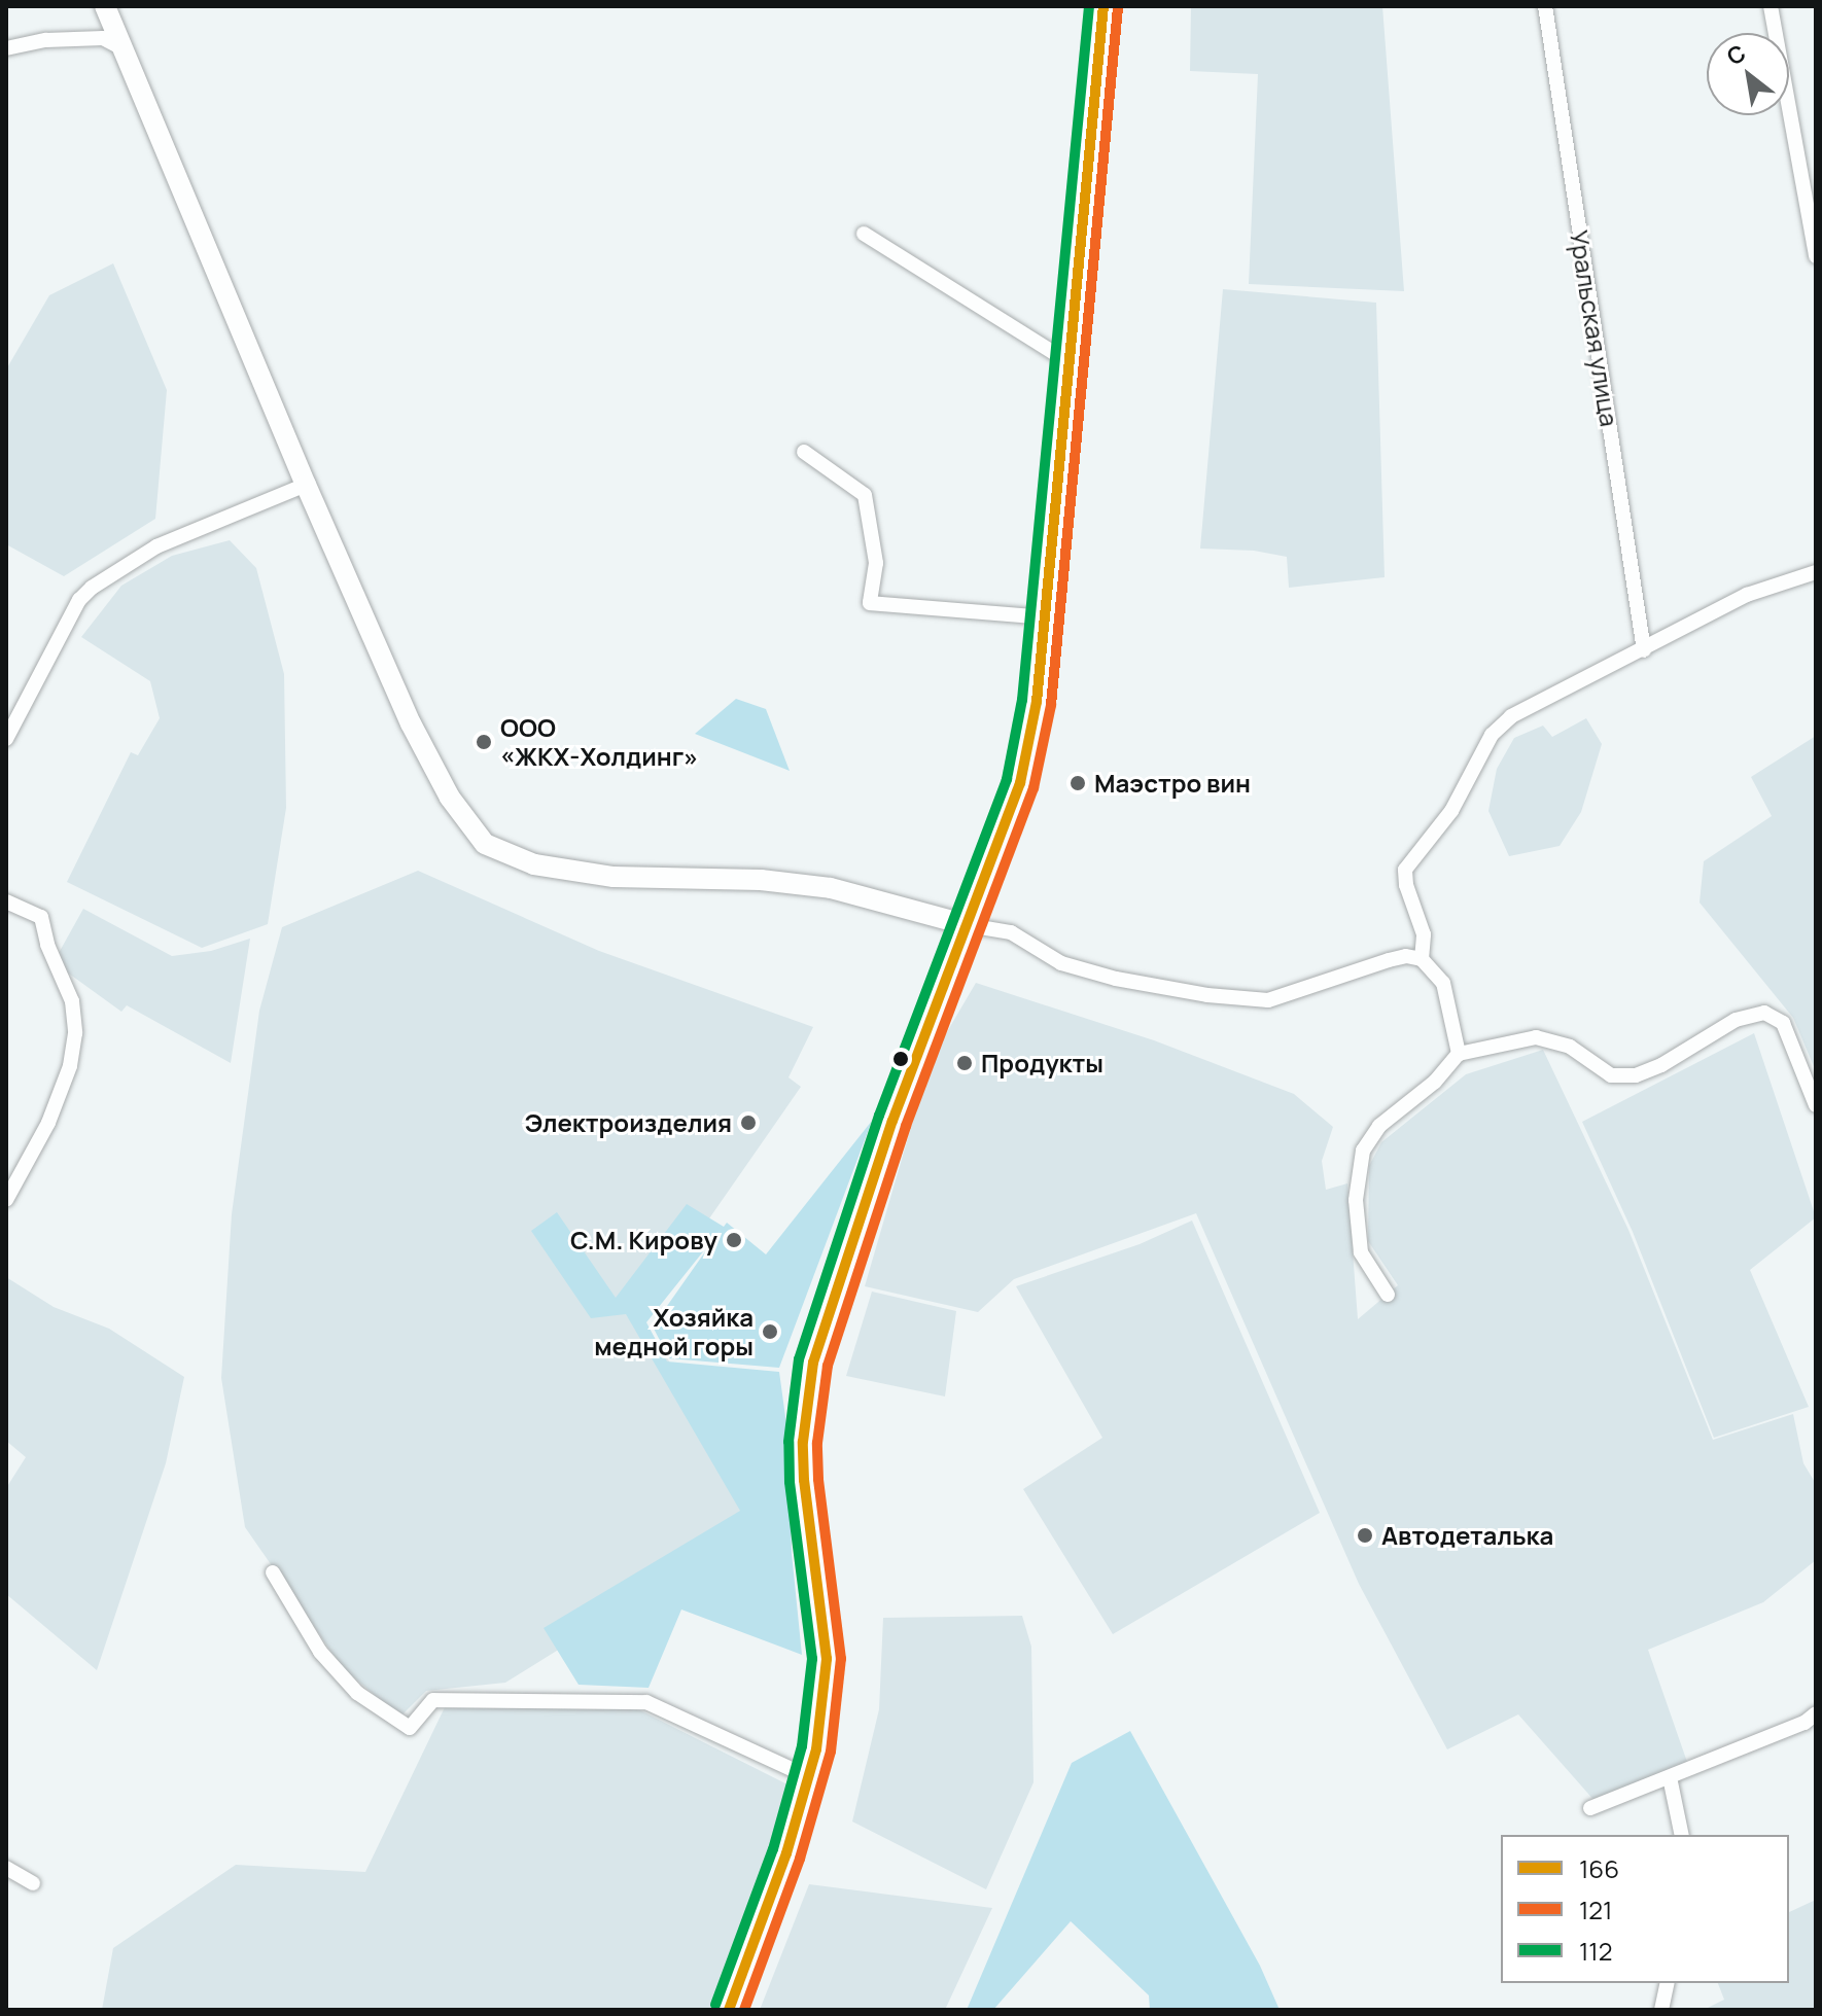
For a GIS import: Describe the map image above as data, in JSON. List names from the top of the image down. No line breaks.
{"streets":{"street":["Уральская улица"]},"places":["ООО «ЖКХ-Холдинг»","Маэстро вин","Продукты","Электроизделия","С.М. Кирову","Хозяйка медной горы","Автодеталька"],"lines":["transit line 166","transit line 112","transit line 121"],"legend":["166","121","112"],"north":"top left"}
